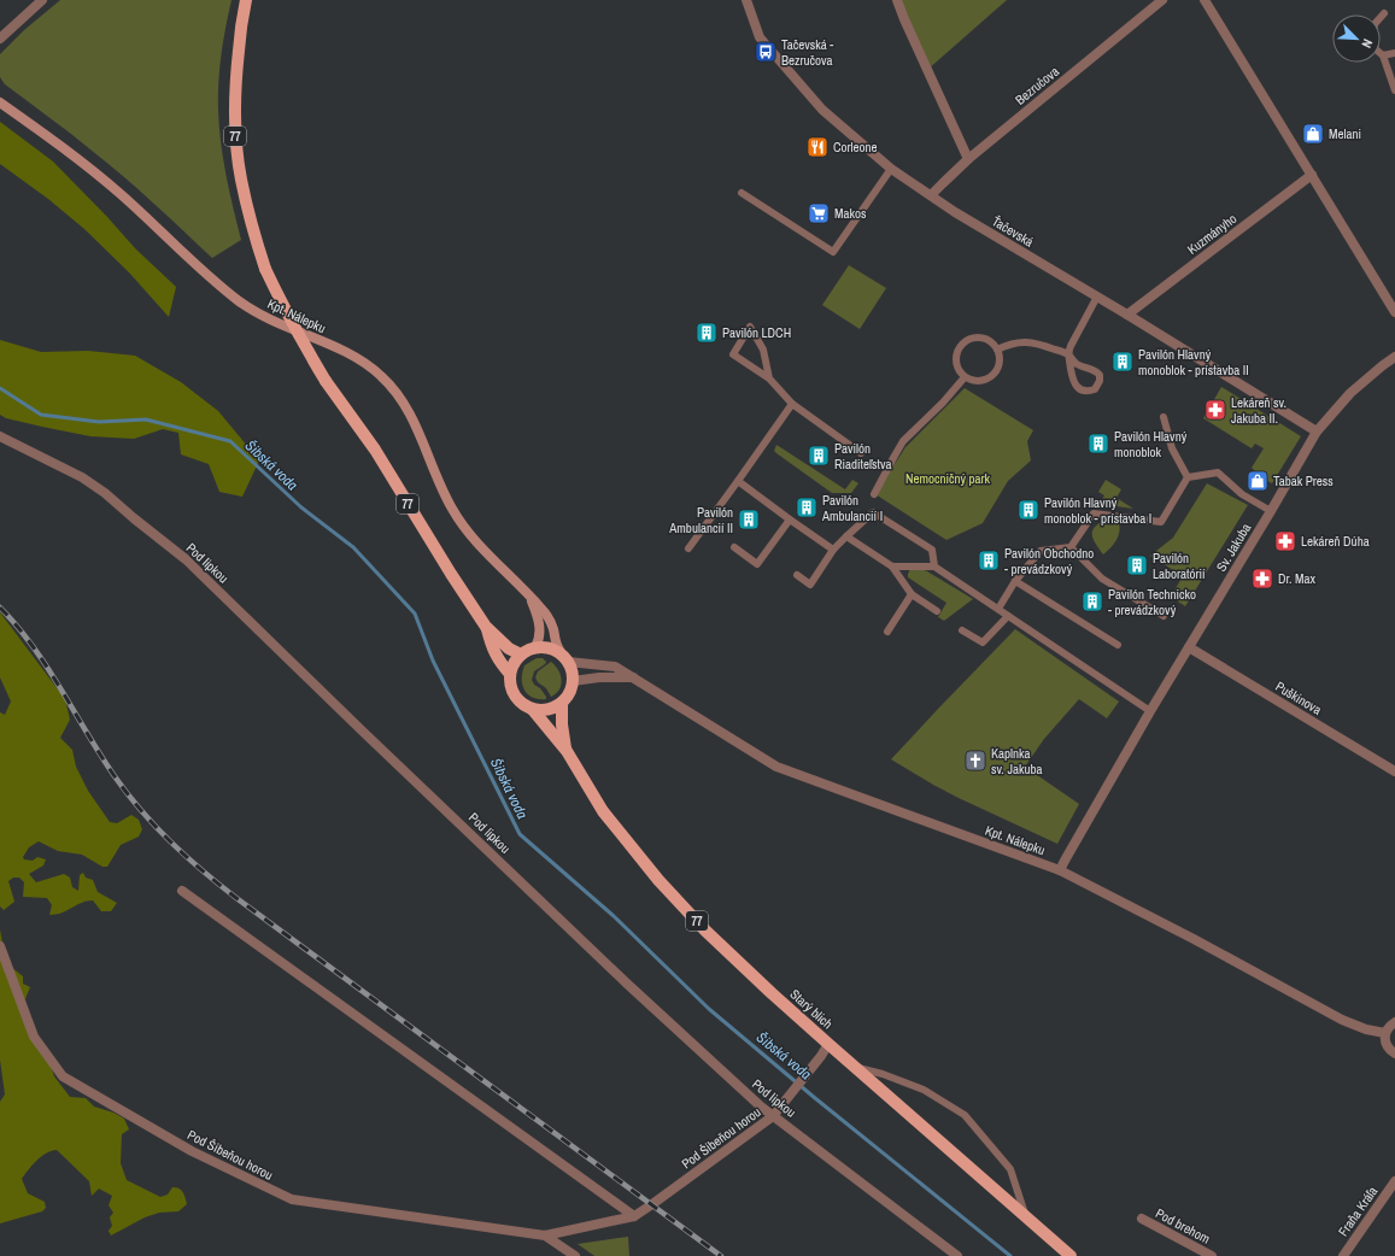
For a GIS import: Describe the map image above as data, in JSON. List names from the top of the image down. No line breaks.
{"streets":{"main road":["77","Kpt. Nálepku","Starý blich"],"street":["Bezručova","Ťačevská","Kuzmányho","Sv. Jakuba","Pod lipkou","Puškinova","Pod Šibeňou horou","Fraňa Kráľa","Pod brehom"]},"crossings":[["Bezručova","Ťačevská"],["77","Kpt. Nálepku"],["77","Starý blich"],["Ťačevská","Kuzmányho"],["Ťačevská","Sv. Jakuba"],["Kpt. Nálepku","Sv. Jakuba"],["Kpt. Nálepku","Starý blich"],["Sv. Jakuba","Puškinova"],["Pod lipkou","Pod Šibeňou horou"],["Starý blich","Pod Šibeňou horou"]],"water":["Šibská voda"],"parks":["Nemocničný park"],"places":{"bus stop":["Tačevská - Bezručova"],"shop":["Melani","Tabak Press"],"restaurant":["Corleone"],"supermarket":["Makos"],"building":["Pavilón LDCH","Pavilón Hlavný monoblok - prístavba II","Pavilón Hlavný monoblok","Pavilón Riaditeľstva","Pavilón Ambulancií I","Pavilón Hlavný monoblok - prístavba I","Pavilón Ambulancií II","Pavilón Obchodno - prevádzkový","Pavilón Laboratórií","Pavilón Technicko - prevádzkový"],"pharmacy":["Lekáreň sv. Jakuba II.","Lekáreň Dúha","Dr. Max"],"church":["Kaplnka sv. Jakuba"]},"north":"bottom right"}
